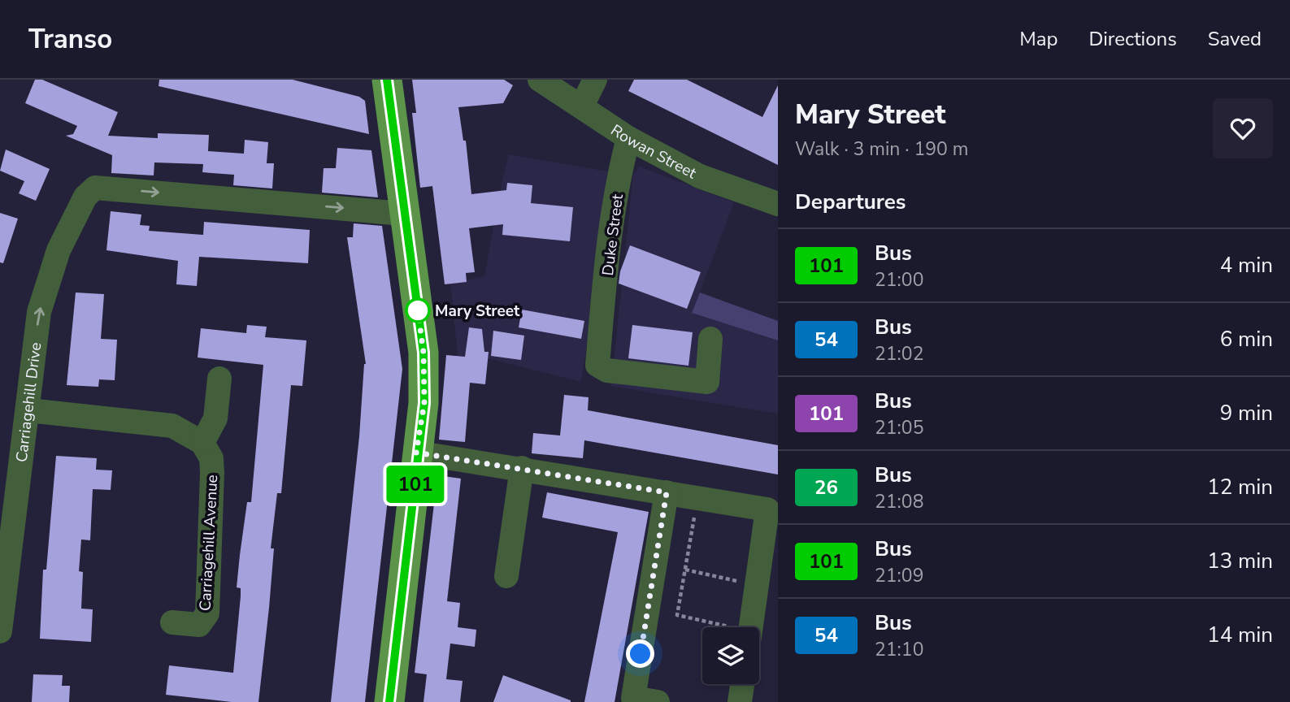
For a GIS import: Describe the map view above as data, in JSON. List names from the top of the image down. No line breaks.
{"streets":{"street":["Rowan Street","Duke Street","Carriagehill Drive","Carriagehill Avenue"]},"crossings":[["Rowan Street","Duke Street"]],"places":["Mary Street"],"lines":["bus line 101"],"page":{"header":"Transo","nav":["Map","Directions","Saved"],"on_map":"101","heading":[["Mary Street","Walk · 3 min · 190 m"],"Departures"],"list":[{"mark":"101","name":"Bus","note":"21:00","value":"4 min"},{"mark":"54","name":"Bus","note":"21:02","value":"6 min"},{"mark":"101","name":"Bus","note":"21:05","value":"9 min"},{"mark":"26","name":"Bus","note":"21:08","value":"12 min"},{"mark":"101","name":"Bus","note":"21:09","value":"13 min"},{"mark":"54","name":"Bus","note":"21:10","value":"14 min"}]}}
